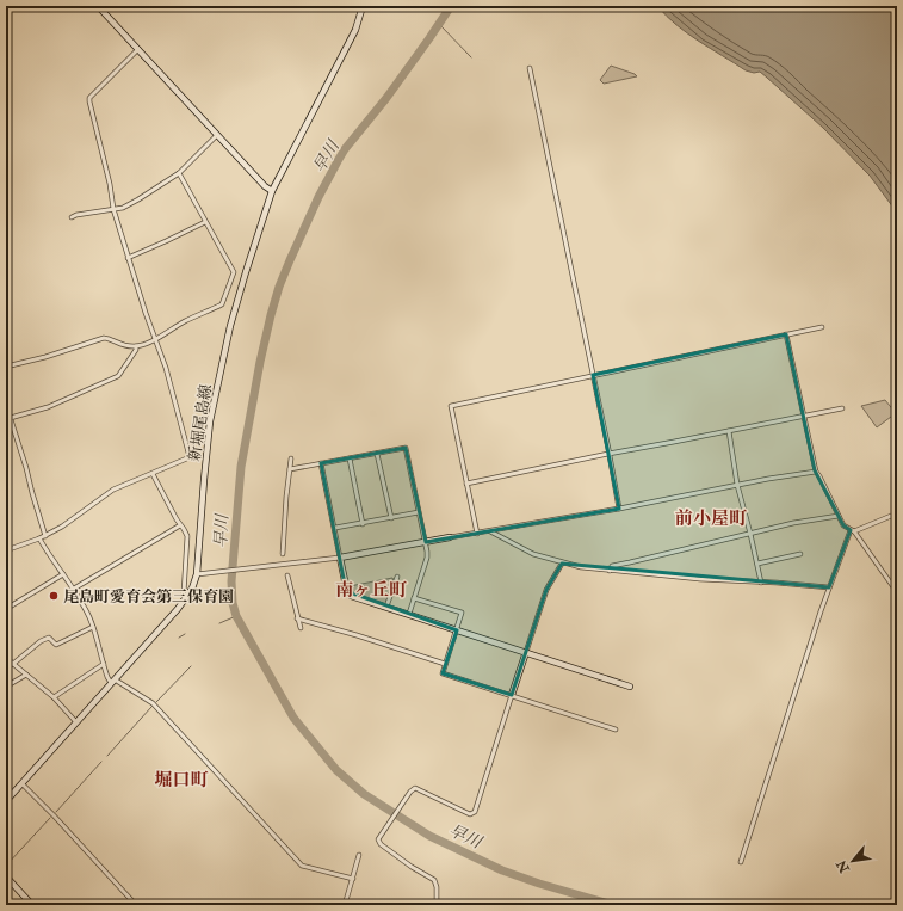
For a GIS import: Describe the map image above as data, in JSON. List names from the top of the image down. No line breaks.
{"streets":{"main road":["新堀尾島線"]},"districts":["前小屋町","南ヶ丘町","堀口町"],"water":["早川"],"places":["尾島町愛育会第三保育園"],"north":"bottom left"}
